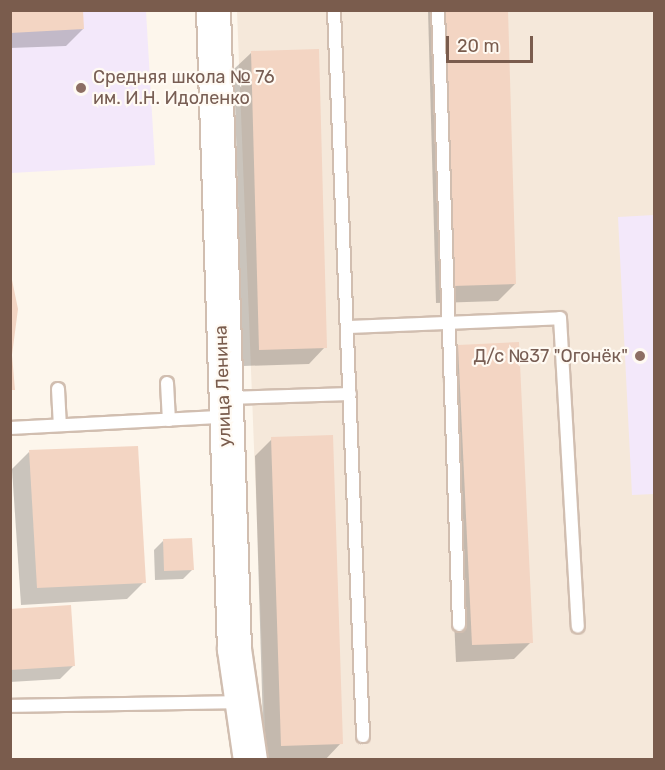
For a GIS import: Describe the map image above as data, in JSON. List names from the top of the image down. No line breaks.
{"streets":{"street":["улица Ленина"]},"places":["Средняя школа № 76 им. И.Н. Идоленко","Д/с №37 \"Огонёк\""],"scale_bar":"20 m"}
